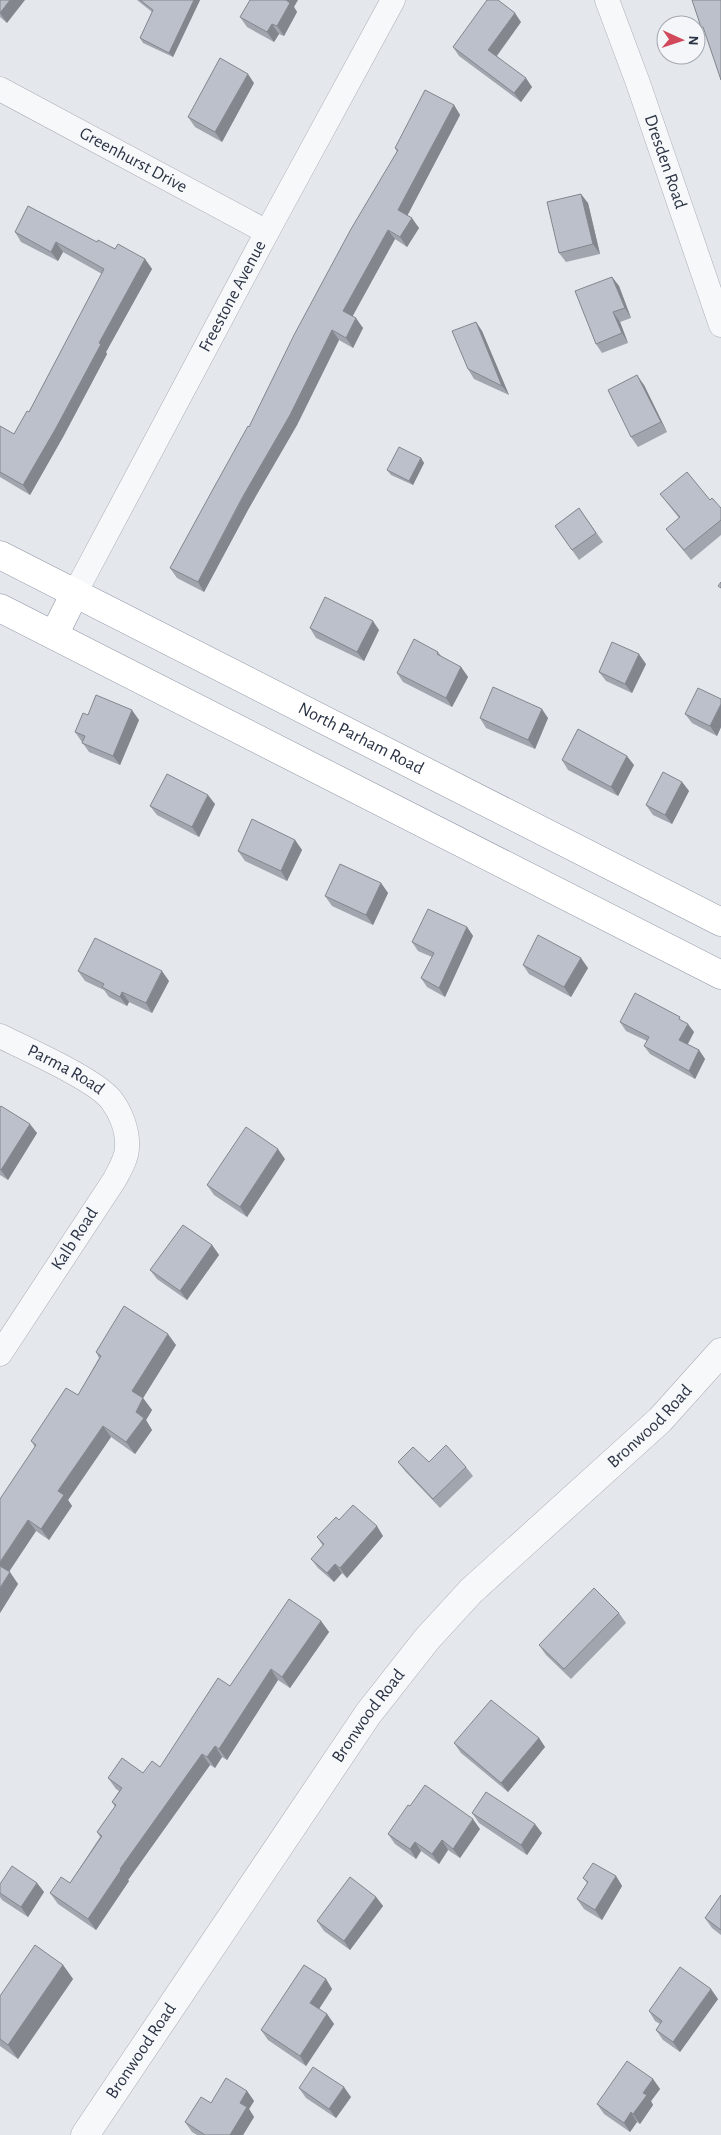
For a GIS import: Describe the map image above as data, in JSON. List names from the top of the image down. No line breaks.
{"streets":{"highway":["North Parham Road"],"street":["Greenhurst Drive","Dresden Road","Freestone Avenue","Parma Road","Kalb Road","Bronwood Road"]},"crossings":[["Greenhurst Drive","Freestone Avenue"],["Freestone Avenue","North Parham Road"],["Parma Road","Kalb Road"]],"north":"right"}
